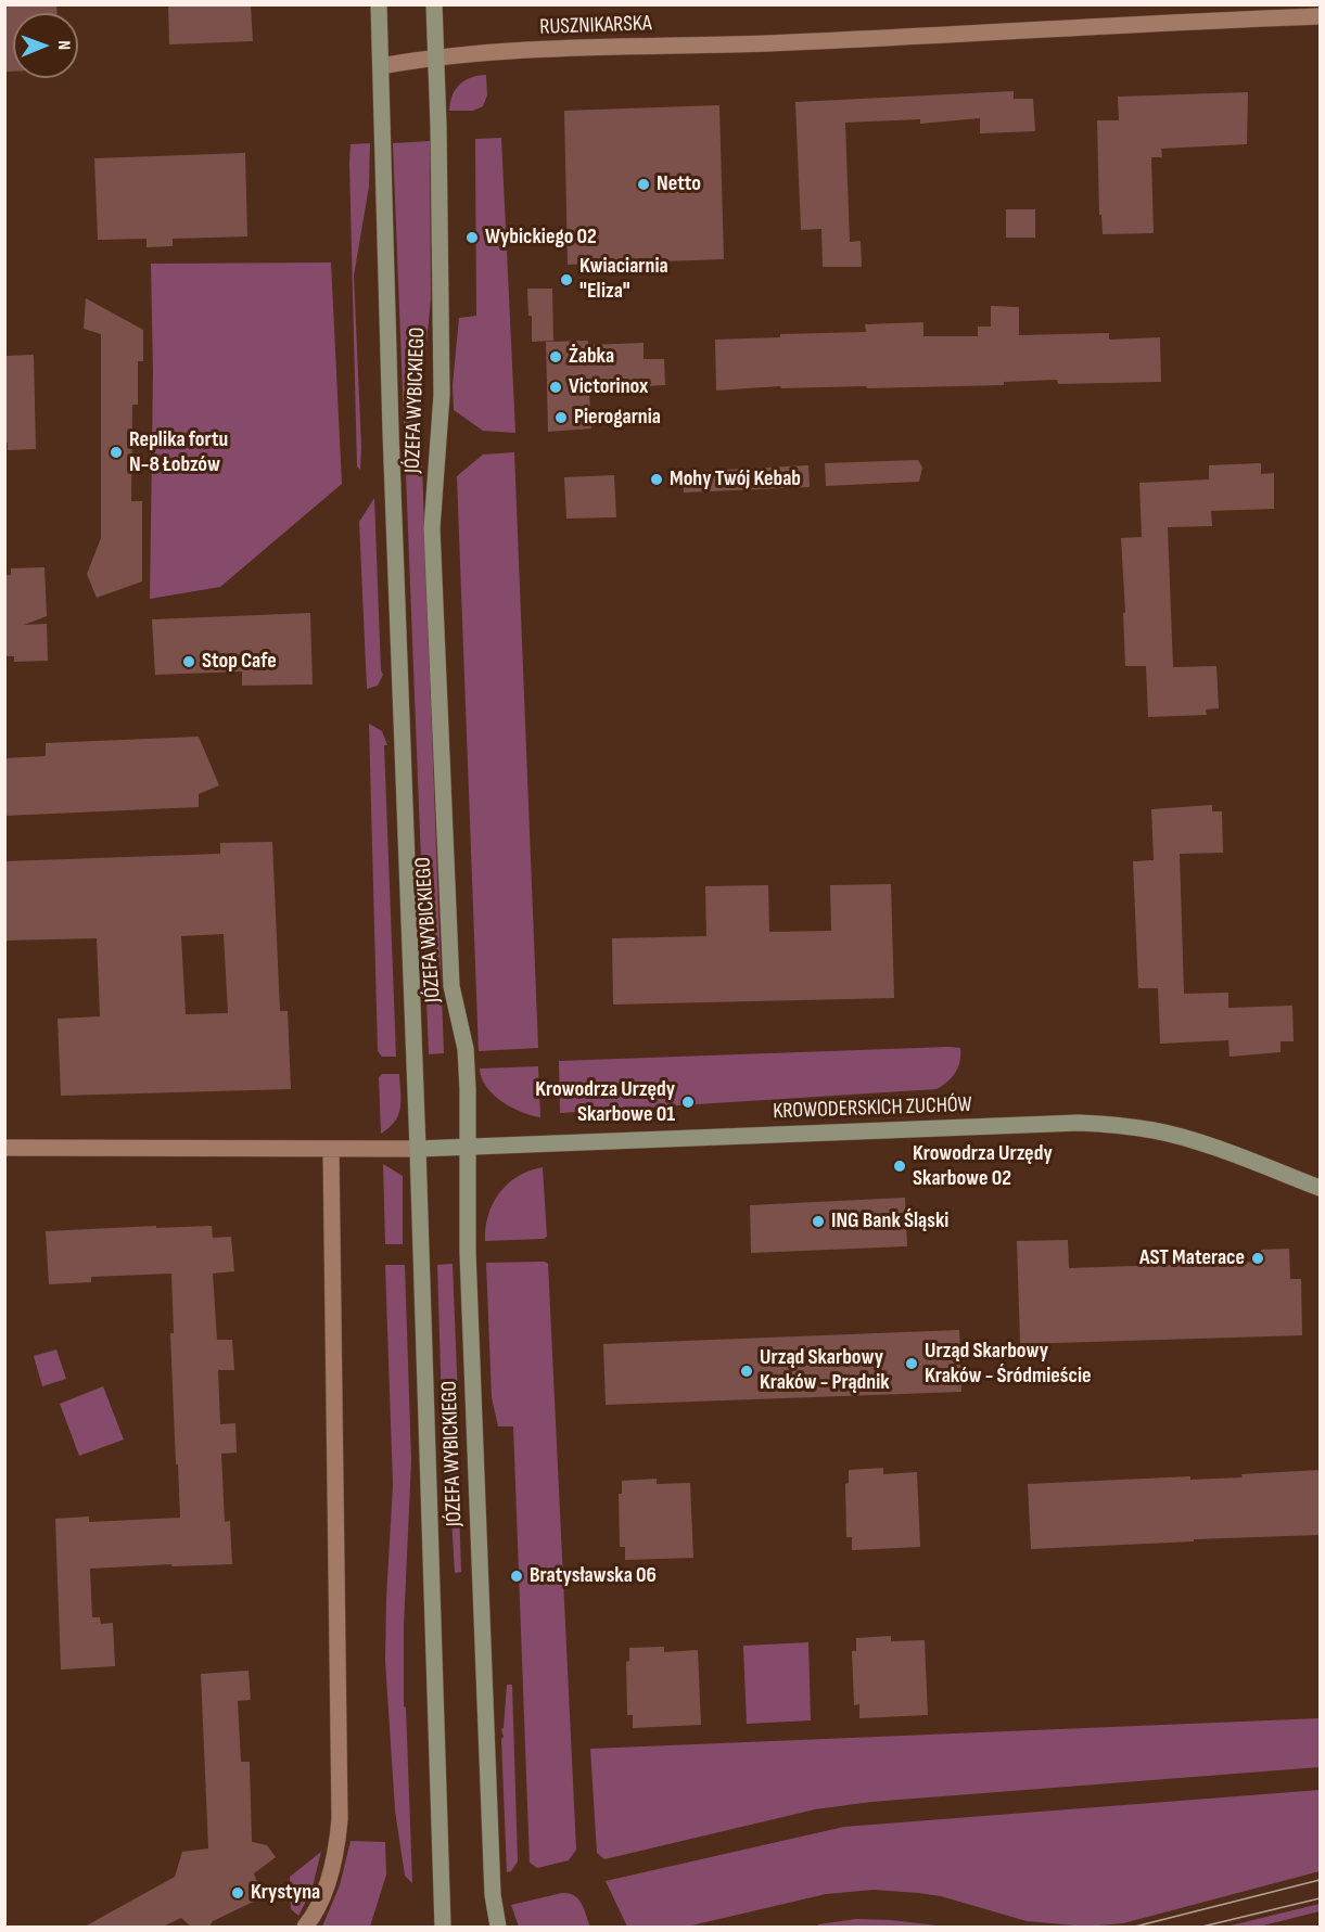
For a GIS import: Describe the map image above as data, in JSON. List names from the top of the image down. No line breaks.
{"streets":{"street":["RUSZNIKARSKA","JÓZEFA WYBICKIEGO","KROWODERSKICH ZUCHÓW"]},"crossings":[["RUSZNIKARSKA","JÓZEFA WYBICKIEGO"],["JÓZEFA WYBICKIEGO","KROWODERSKICH ZUCHÓW"]],"places":["Netto","Wybickiego 02","Kwiaciarnia \"Eliza\"","Żabka","Victorinox","Pierogarnia","Replika fortu N-8 Łobzów","Mohy Twój Kebab","Stop Cafe","Krowodrza Urzędy Skarbowe 01","Krowodrza Urzędy Skarbowe 02","ING Bank Śląski","AST Materace","Urząd Skarbowy Kraków - Śródmieście","Urząd Skarbowy Kraków - Prądnik","Bratysławska 06","Krystyna"],"north":"right"}
